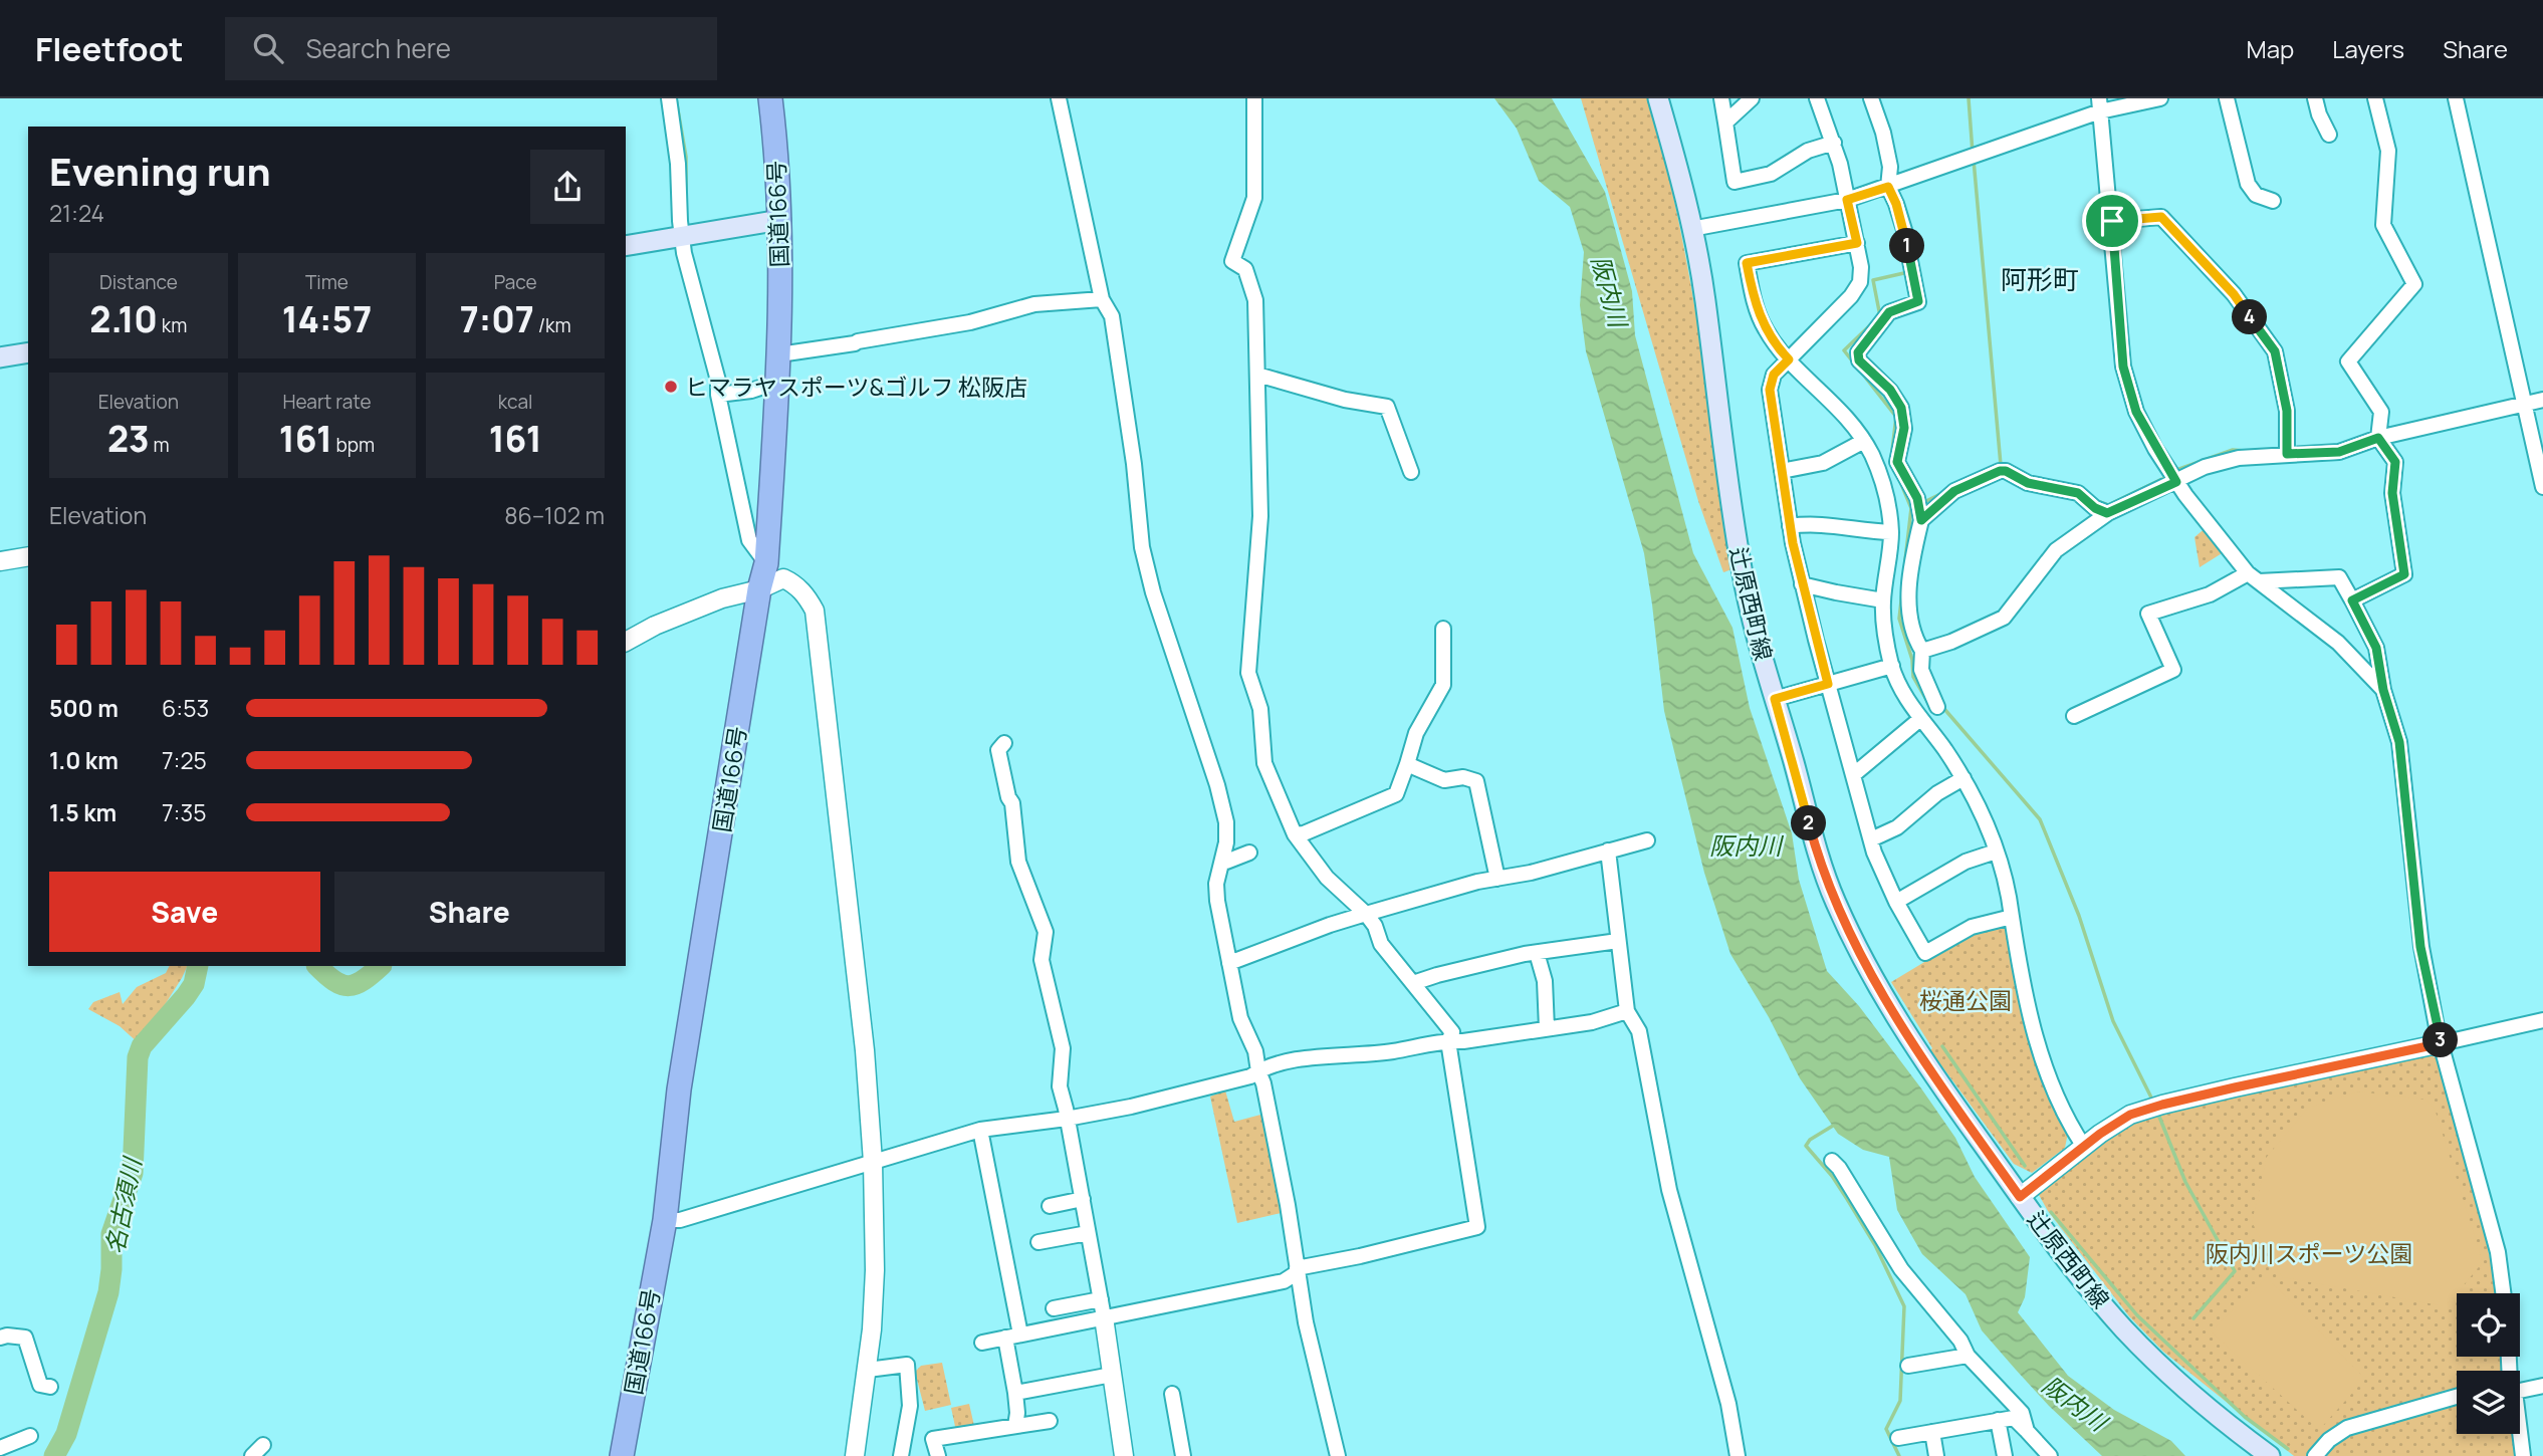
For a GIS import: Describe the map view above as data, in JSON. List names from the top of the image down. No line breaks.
{"streets":{"highway":["国道166号"],"main road":["辻原西町線"]},"districts":["阿形町"],"water":["阪内川","名古須川"],"parks":["桜通公園","阪内川スポーツ公園"],"places":["ヒマラヤスポーツ&ゴルフ 松阪店"],"page":{"header":"Fleetfoot","search":"Search here","nav":["Map","Layers","Share"],"heading":["Evening run","21:24"],"pins":["1","4","2","3"],"stats":[["Distance","2.10 km"],["Time","14:57"],["Pace","7:07 /km"],["Elevation","23 m"],["Heart rate","161 bpm"],["kcal","161"]],"chart":["Elevation","86–102 m"],"list":[{"name":"500 m","note":"6:53"},{"name":"1.0 km","note":"7:25"},{"name":"1.5 km","note":"7:35"}],"buttons":["Save","Share"]}}
